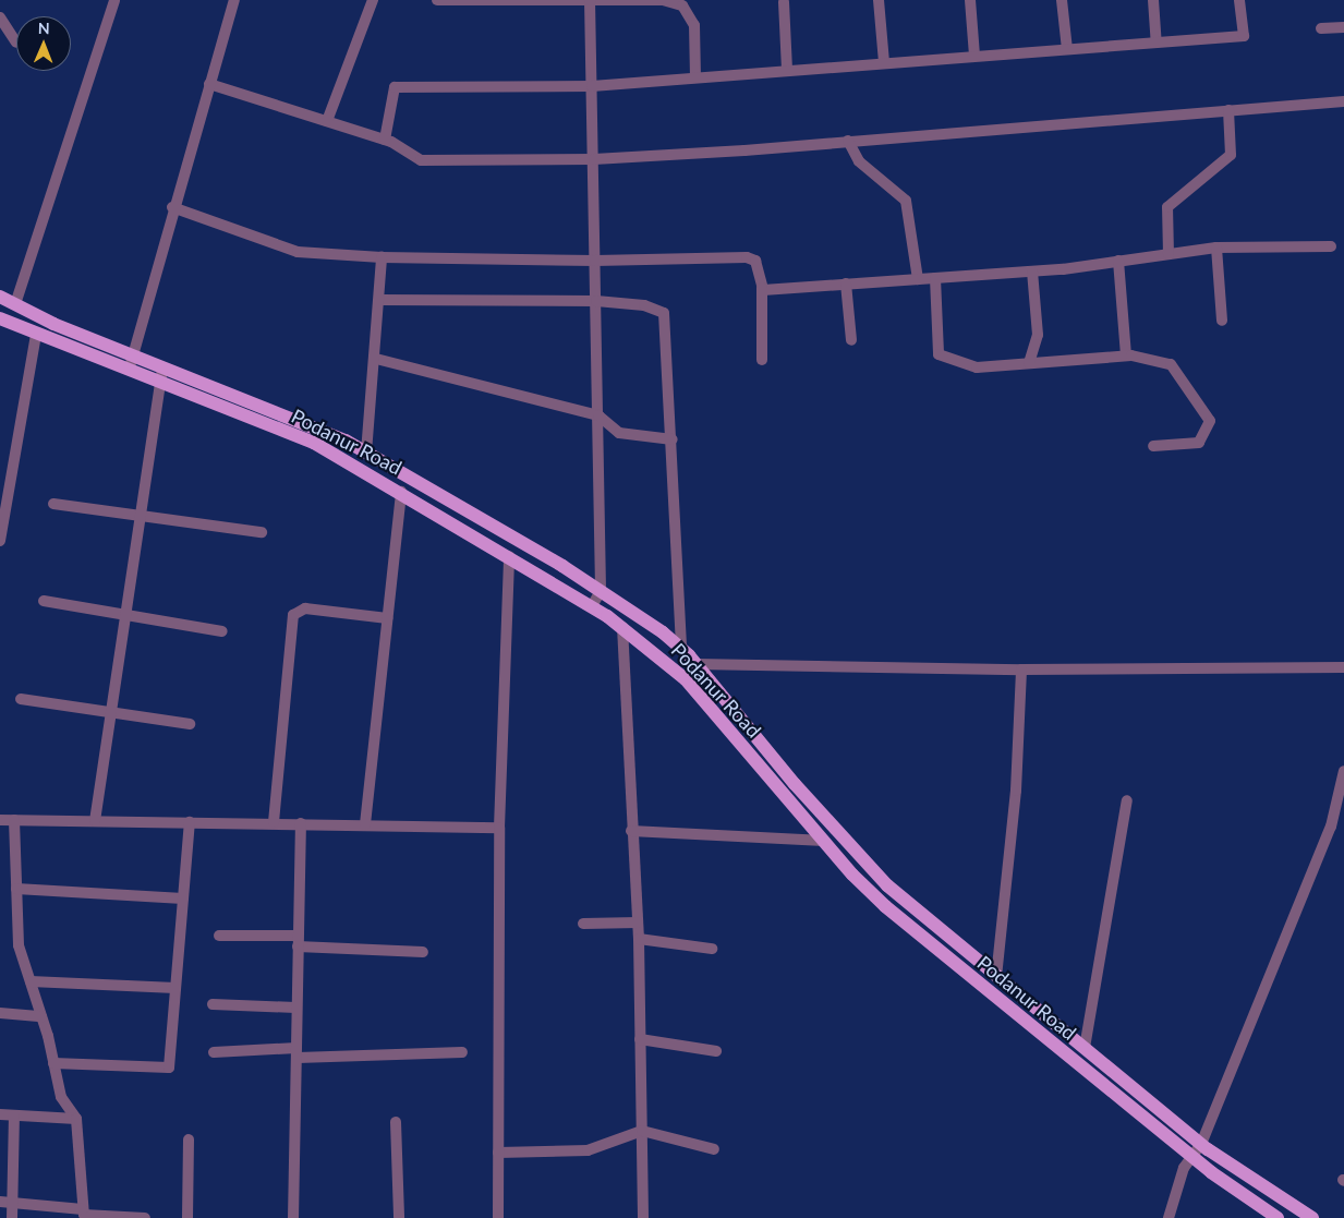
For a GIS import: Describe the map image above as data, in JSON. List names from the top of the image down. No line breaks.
{"streets":{"main road":["Podanur Road"]},"north":"top"}
